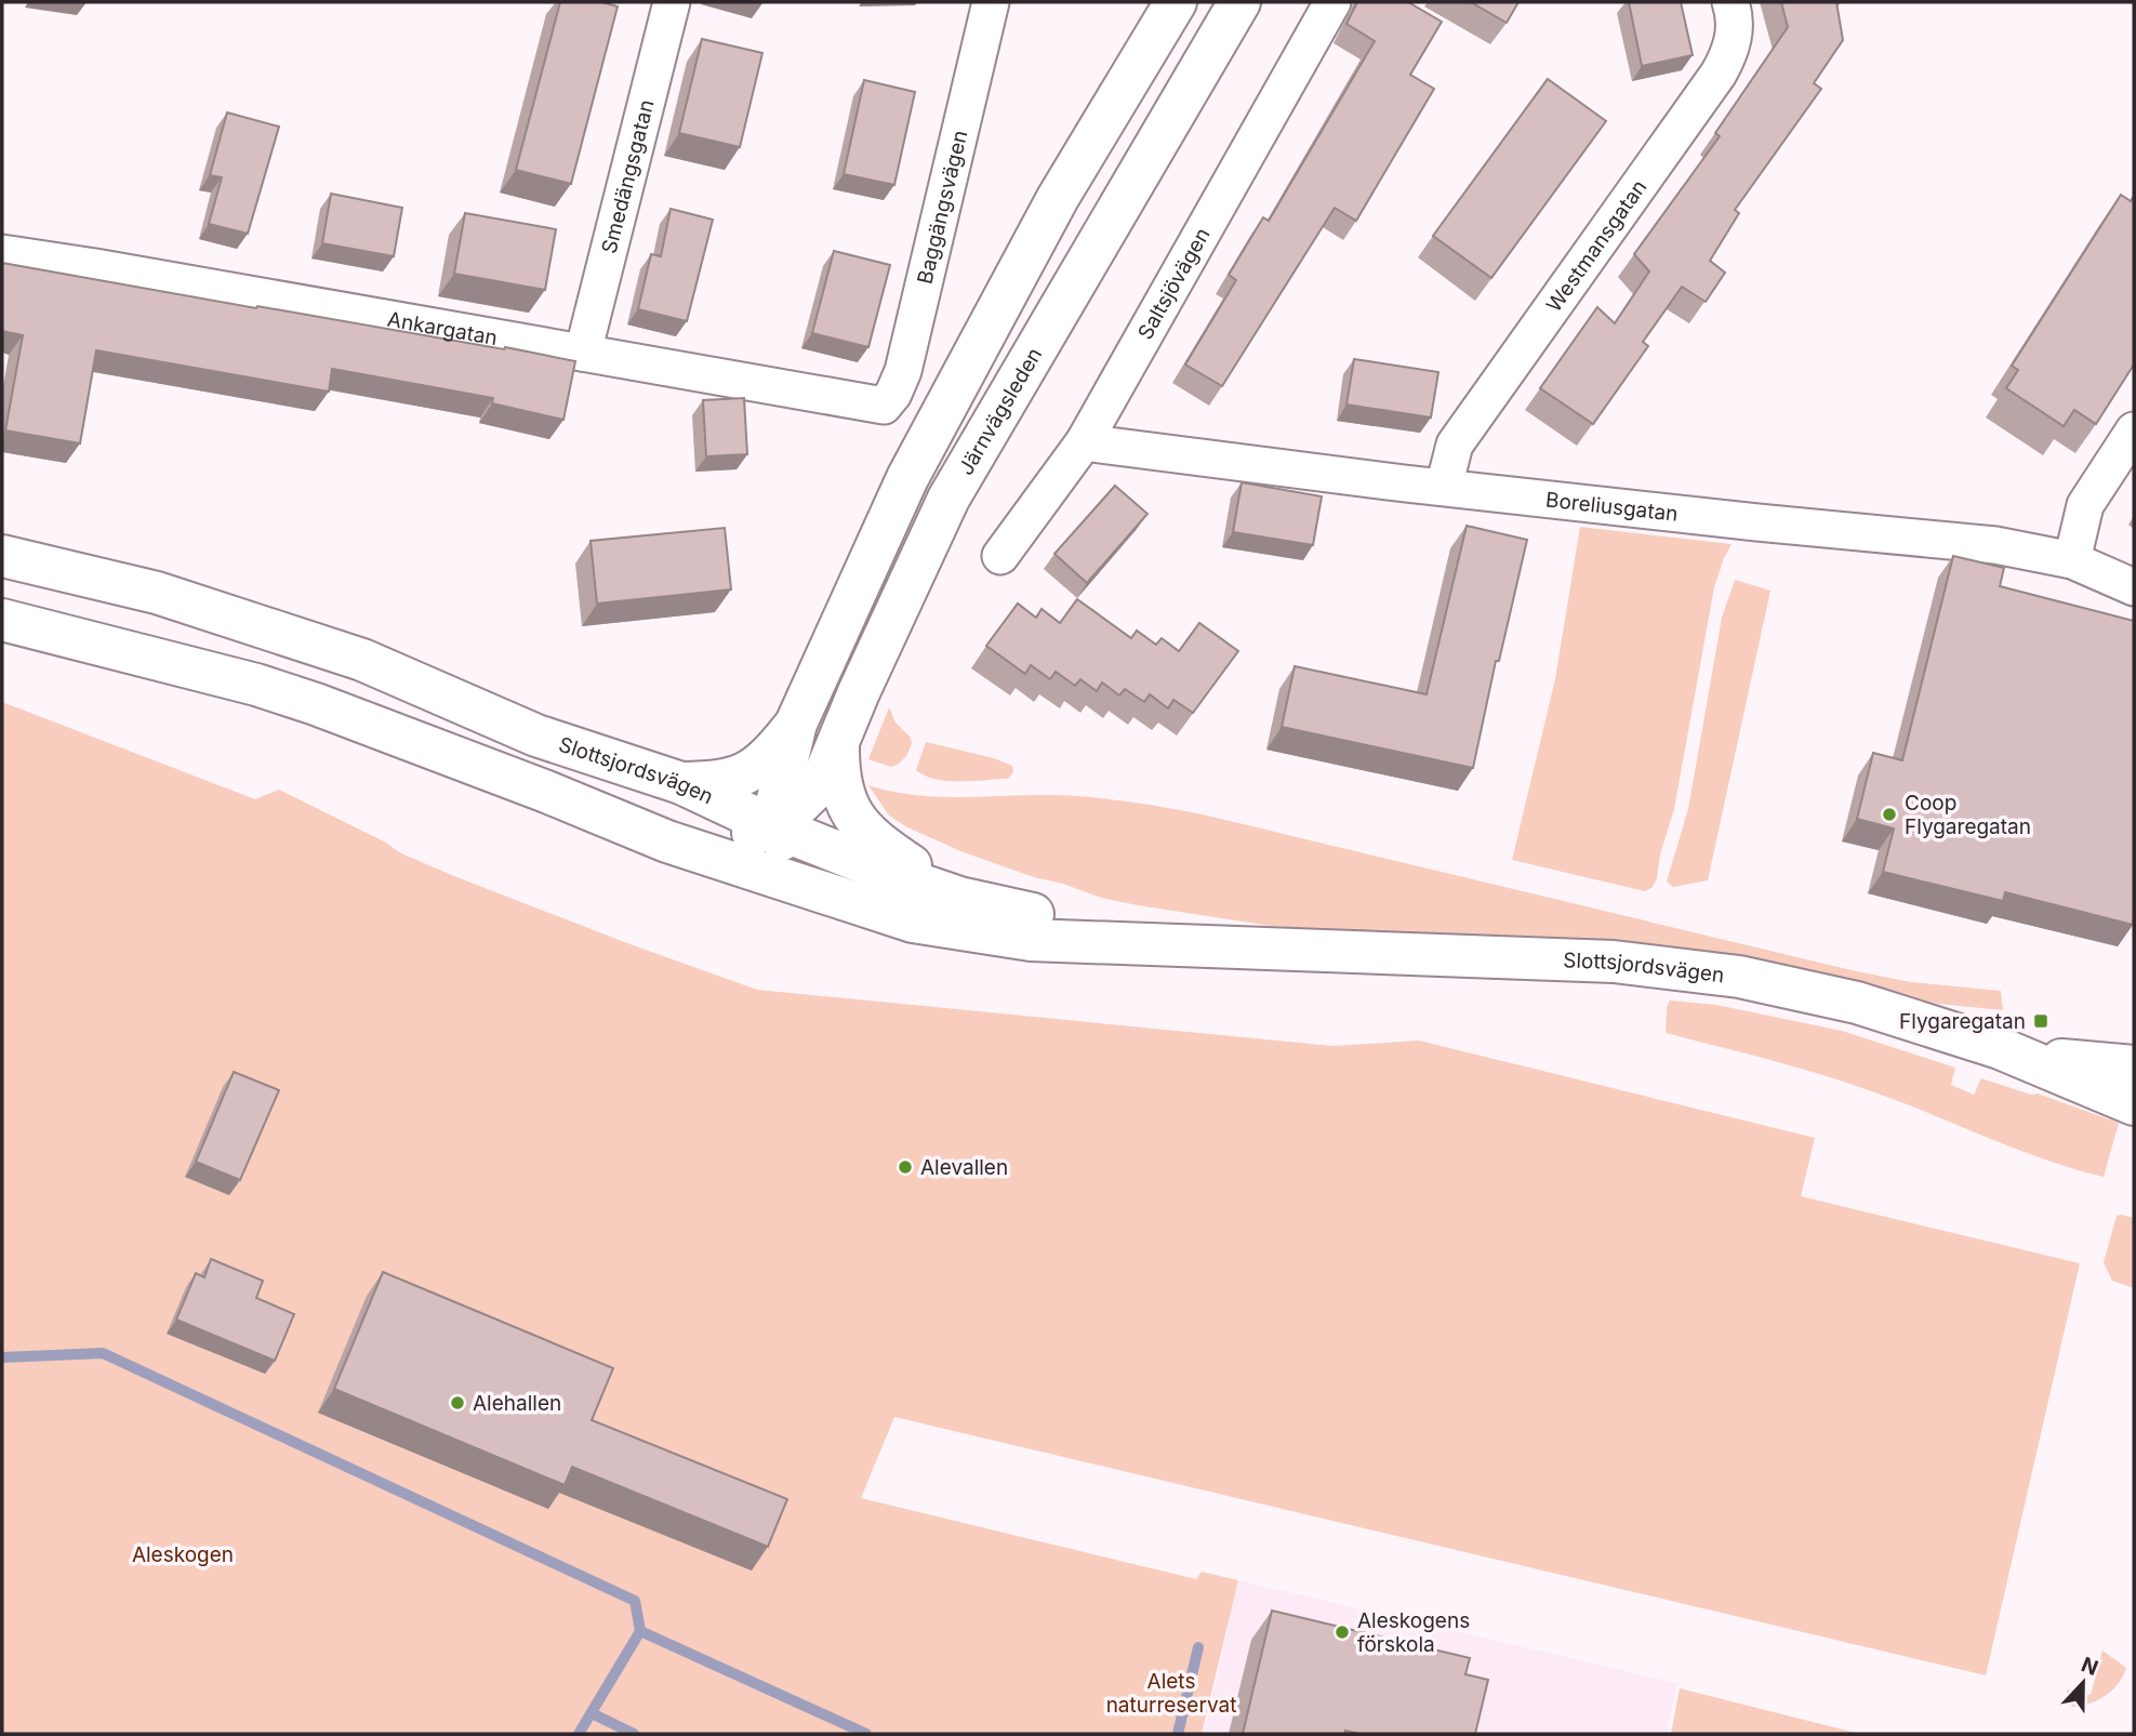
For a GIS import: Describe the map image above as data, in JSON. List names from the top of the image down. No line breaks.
{"streets":{"main road":["Järnvägsleden","Slottsjordsvägen"],"street":["Smedängsgatan","Baggängsvägen","Westmansgatan","Saltsjövägen","Ankargatan","Boreliusgatan"]},"crossings":[["Smedängsgatan","Ankargatan"],["Baggängsvägen","Ankargatan"],["Westmansgatan","Boreliusgatan"],["Saltsjövägen","Boreliusgatan"],["Järnvägsleden","Slottsjordsvägen"]],"parks":["Aleskogen","Alets naturreservat"],"places":{"other":["Coop Flygaregatan","Alevallen","Alehallen","Aleskogens förskola"],"transit":["Flygaregatan"]},"north":"top"}
